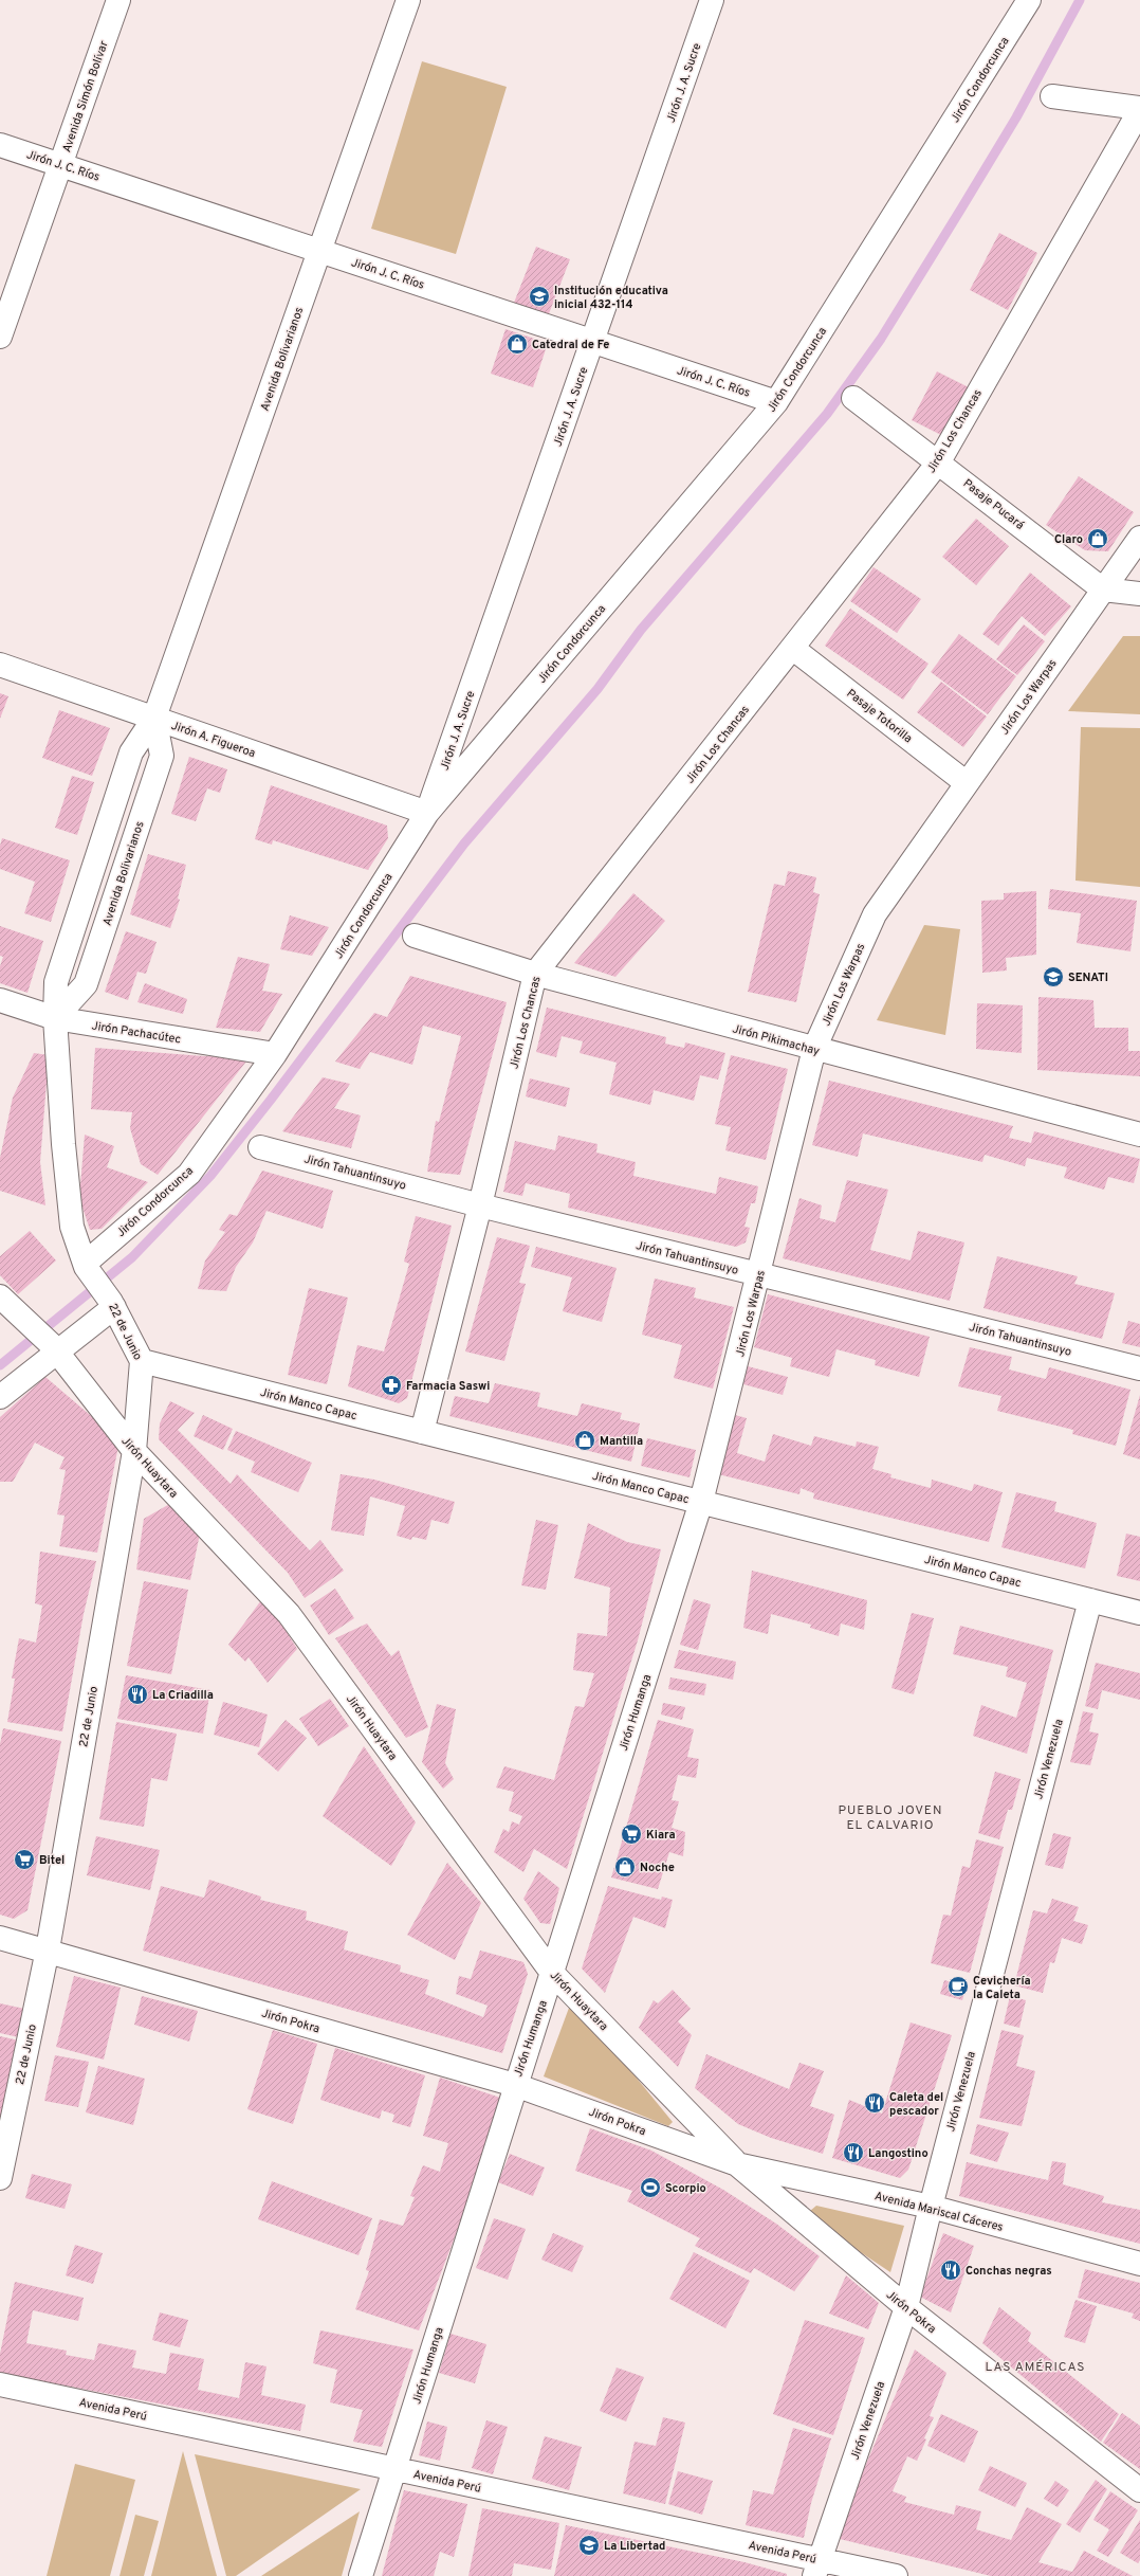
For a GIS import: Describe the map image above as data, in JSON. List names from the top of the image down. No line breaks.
{"streets":{"street":["Jirón Condorcunca","Jirón J. A. Sucre","Avenida Simón Bolívar","Jirón J. C. Ríos","Avenida Bolivarianos","Jirón Los Chancas","Pasaje Pucará","Jirón Los Warpas","Pasaje Totorilla","Jirón A. Figueroa","Jirón Pachacútec","Jirón Pikimachay","Jirón Tahuantinsuyo","22 de Junio","Jirón Manco Capac","Jirón Huaytara","Jirón Humanga","Jirón Venezuela","Jirón Pokra","Avenida Mariscal Cáceres","Avenida Perú"]},"crossings":[["Jirón Condorcunca","Jirón J. A. Sucre"],["Jirón Condorcunca","Jirón J. C. Ríos"],["Jirón Condorcunca","Avenida Bolivarianos"],["Jirón Condorcunca","Jirón A. Figueroa"],["Jirón Condorcunca","Jirón Pachacútec"],["Jirón Condorcunca","22 de Junio"],["Jirón J. A. Sucre","Jirón J. C. Ríos"],["Jirón J. A. Sucre","Jirón A. Figueroa"],["Avenida Simón Bolívar","Jirón J. C. Ríos"],["Jirón J. C. Ríos","Avenida Bolivarianos"],["Avenida Bolivarianos","Jirón A. Figueroa"],["Avenida Bolivarianos","Jirón Pachacútec"],["Avenida Bolivarianos","22 de Junio"],["Jirón Los Chancas","Pasaje Pucará"],["Jirón Los Chancas","Pasaje Totorilla"],["Jirón Los Chancas","Jirón Pikimachay"],["Jirón Los Chancas","Jirón Tahuantinsuyo"],["Jirón Los Chancas","Jirón Manco Capac"],["Pasaje Pucará","Jirón Los Warpas"],["Jirón Los Warpas","Pasaje Totorilla"],["Jirón Los Warpas","Jirón Pikimachay"],["Jirón Los Warpas","Jirón Tahuantinsuyo"],["Jirón Los Warpas","Jirón Manco Capac"],["Jirón Los Warpas","Jirón Humanga"],["22 de Junio","Jirón Manco Capac"],["22 de Junio","Jirón Huaytara"],["22 de Junio","Jirón Pokra"],["Jirón Manco Capac","Jirón Humanga"],["Jirón Manco Capac","Jirón Venezuela"],["Jirón Huaytara","Jirón Humanga"],["Jirón Huaytara","Jirón Pokra"],["Jirón Huaytara","Avenida Mariscal Cáceres"],["Jirón Humanga","Jirón Pokra"],["Jirón Humanga","Avenida Perú"],["Jirón Venezuela","Jirón Pokra"],["Jirón Venezuela","Avenida Mariscal Cáceres"],["Jirón Venezuela","Avenida Perú"],["Jirón Pokra","Avenida Mariscal Cáceres"]],"districts":["PUEBLO JOVEN EL CALVARIO","LAS AMÉRICAS"],"places":{"school or university":["Institución educativa inicial 432-114","SENATI","La Libertad"],"shop":["Catedral de Fe","Claro","Mantilla","Noche"],"pharmacy":["Farmacia Saswi"],"restaurant":["La Criadilla","Caleta del pescador","Langostino","Conchas negras"],"supermarket":["Kiara","Bitel"],"cafe":["Cevichería la Caleta"],"sports":["Scorpio"]}}
